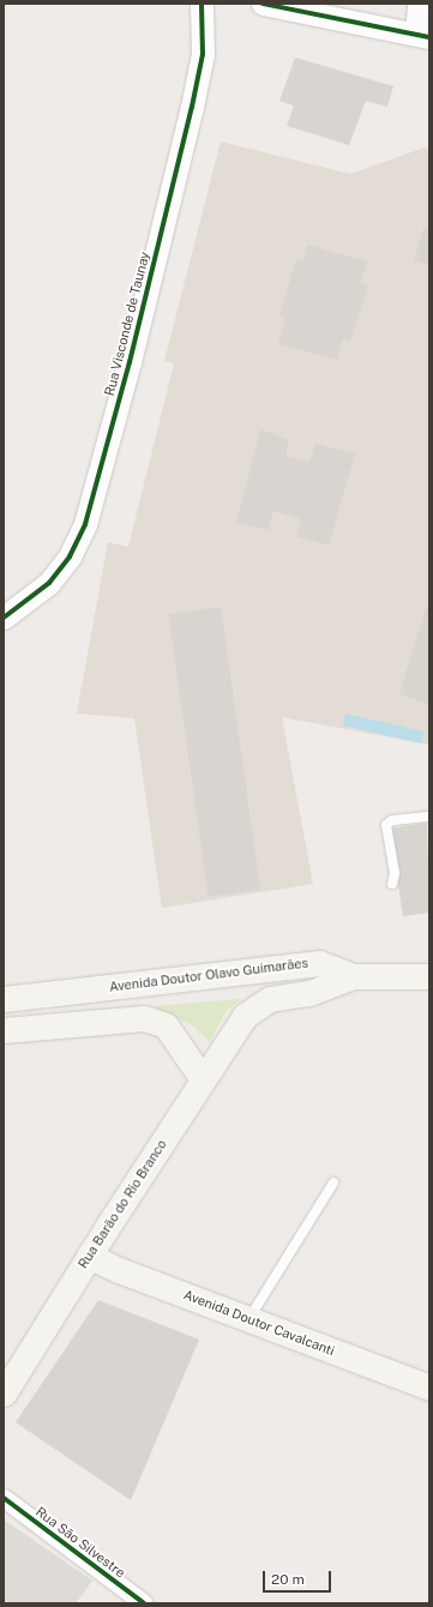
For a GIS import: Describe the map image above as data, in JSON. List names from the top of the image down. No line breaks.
{"streets":{"main road":["Avenida Doutor Olavo Guimarães","Rua Barão do Rio Branco","Avenida Doutor Cavalcanti"],"street":["Rua Visconde de Taunay","Rua São Silvestre"]},"crossings":[["Avenida Doutor Olavo Guimarães","Rua Barão do Rio Branco"],["Rua Barão do Rio Branco","Avenida Doutor Cavalcanti"]],"scale_bar":"20 m"}
